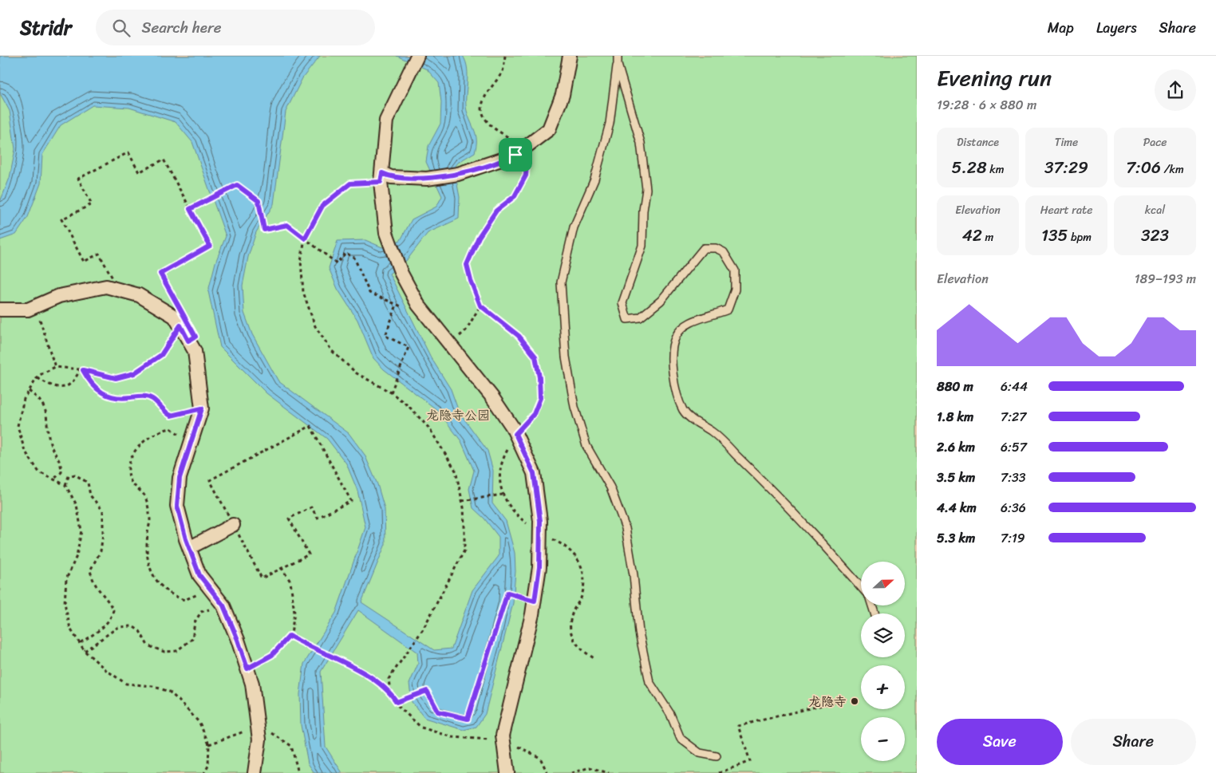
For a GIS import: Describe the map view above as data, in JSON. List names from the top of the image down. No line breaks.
{"parks":["龙隐寺公园"],"places":["龙隐寺"],"north":"right","page":{"header":"Stridr","search":"Search here","nav":["Map","Layers","Share"],"heading":["Evening run","19:28 · 6 × 880 m"],"stats":[["Distance","5.28 km"],["Time","37:29"],["Pace","7:06 /km"],["Elevation","42 m"],["Heart rate","135 bpm"],["kcal","323"]],"chart":["Elevation","189–193 m"],"list":[{"name":"880 m","note":"6:44"},{"name":"1.8 km","note":"7:27"},{"name":"2.6 km","note":"6:57"},{"name":"3.5 km","note":"7:33"},{"name":"4.4 km","note":"6:36"},{"name":"5.3 km","note":"7:19"}],"map_buttons":["+","−"],"buttons":["Save","Share"]}}
